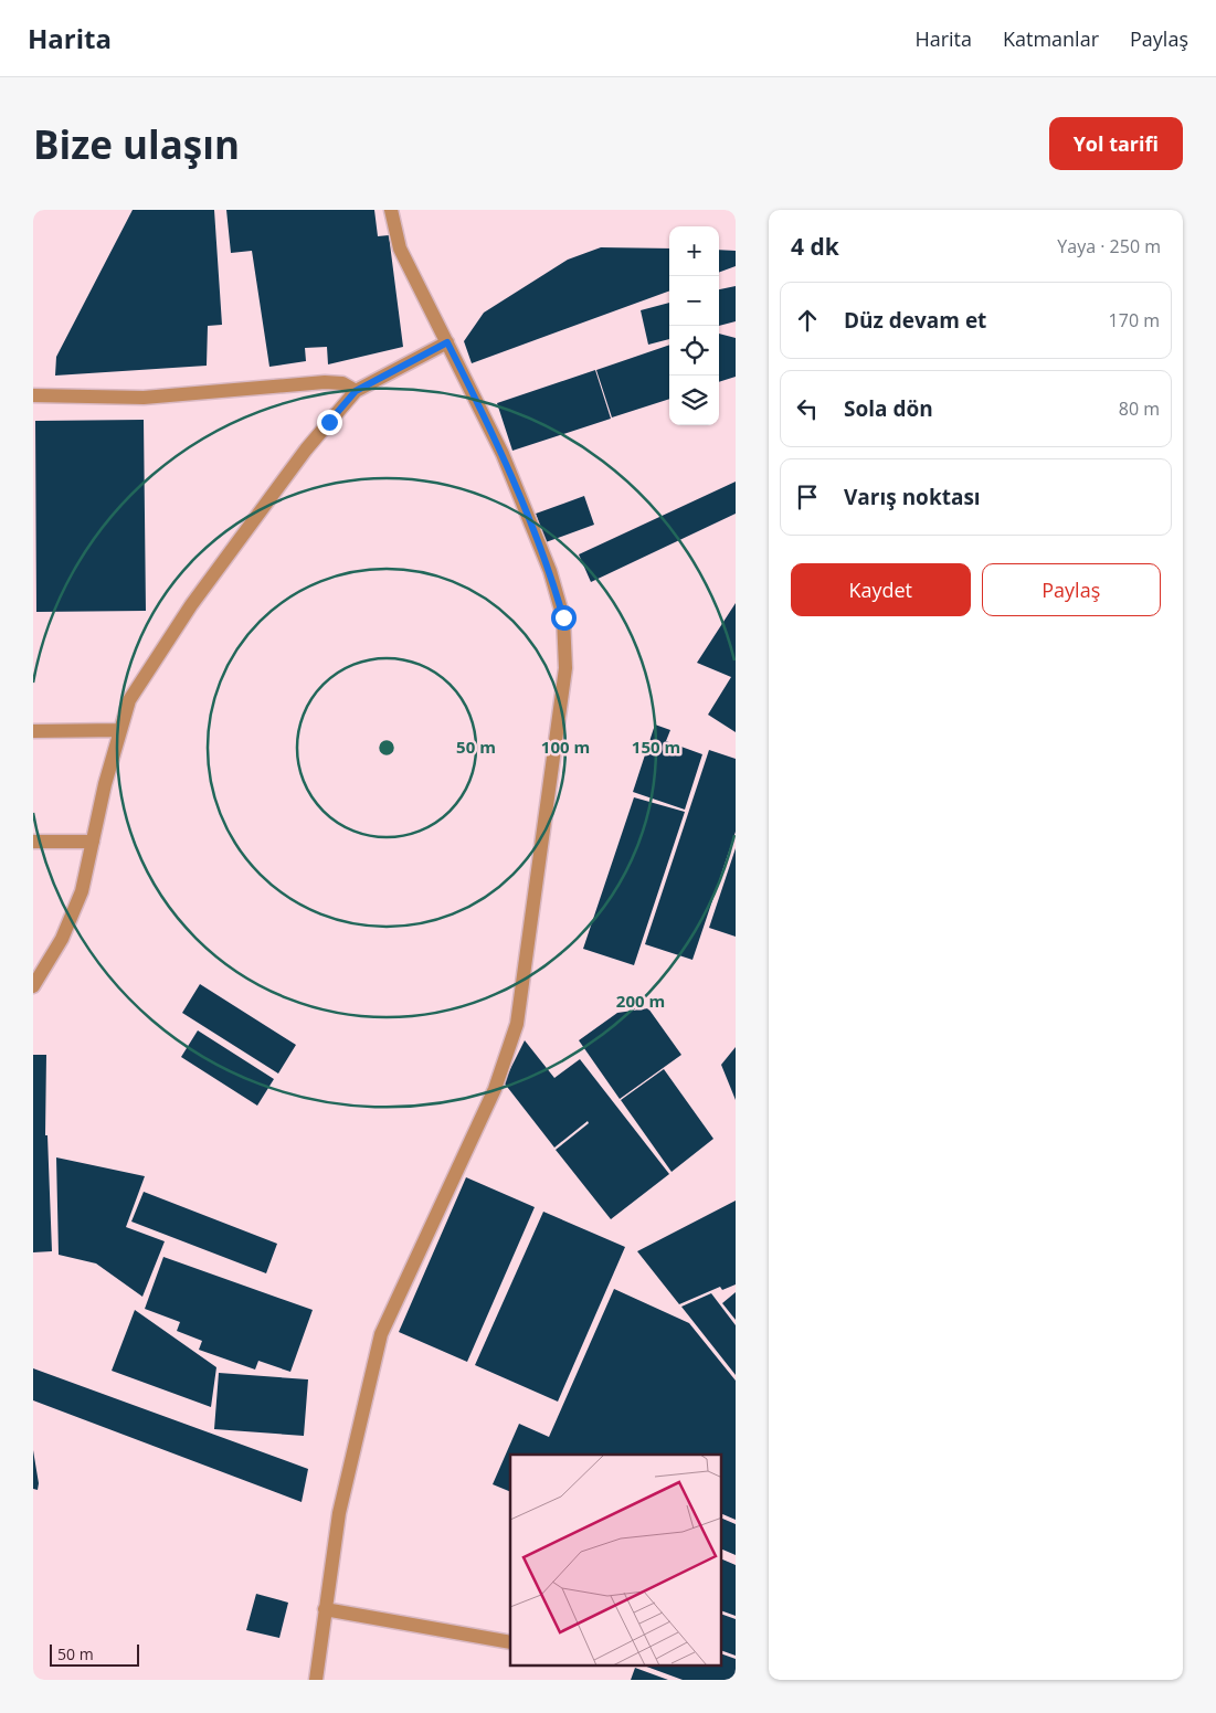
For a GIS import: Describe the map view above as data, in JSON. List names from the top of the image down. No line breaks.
{"scale_bar":"50 m","page":{"header":"Harita","nav":["Harita","Katmanlar","Paylaş"],"buttons":["Yol tarifi",["Kaydet","Paylaş"]],"title":"Bize ulaşın","heading":["4 dk","Yaya · 250 m"],"map_buttons":["+","−"],"list":[["Düz devam et","170 m"],["Sola dön","80 m"],"Varış noktası"],"scale":"50 m"},"rings":["50 m","100 m","150 m","200 m"]}
